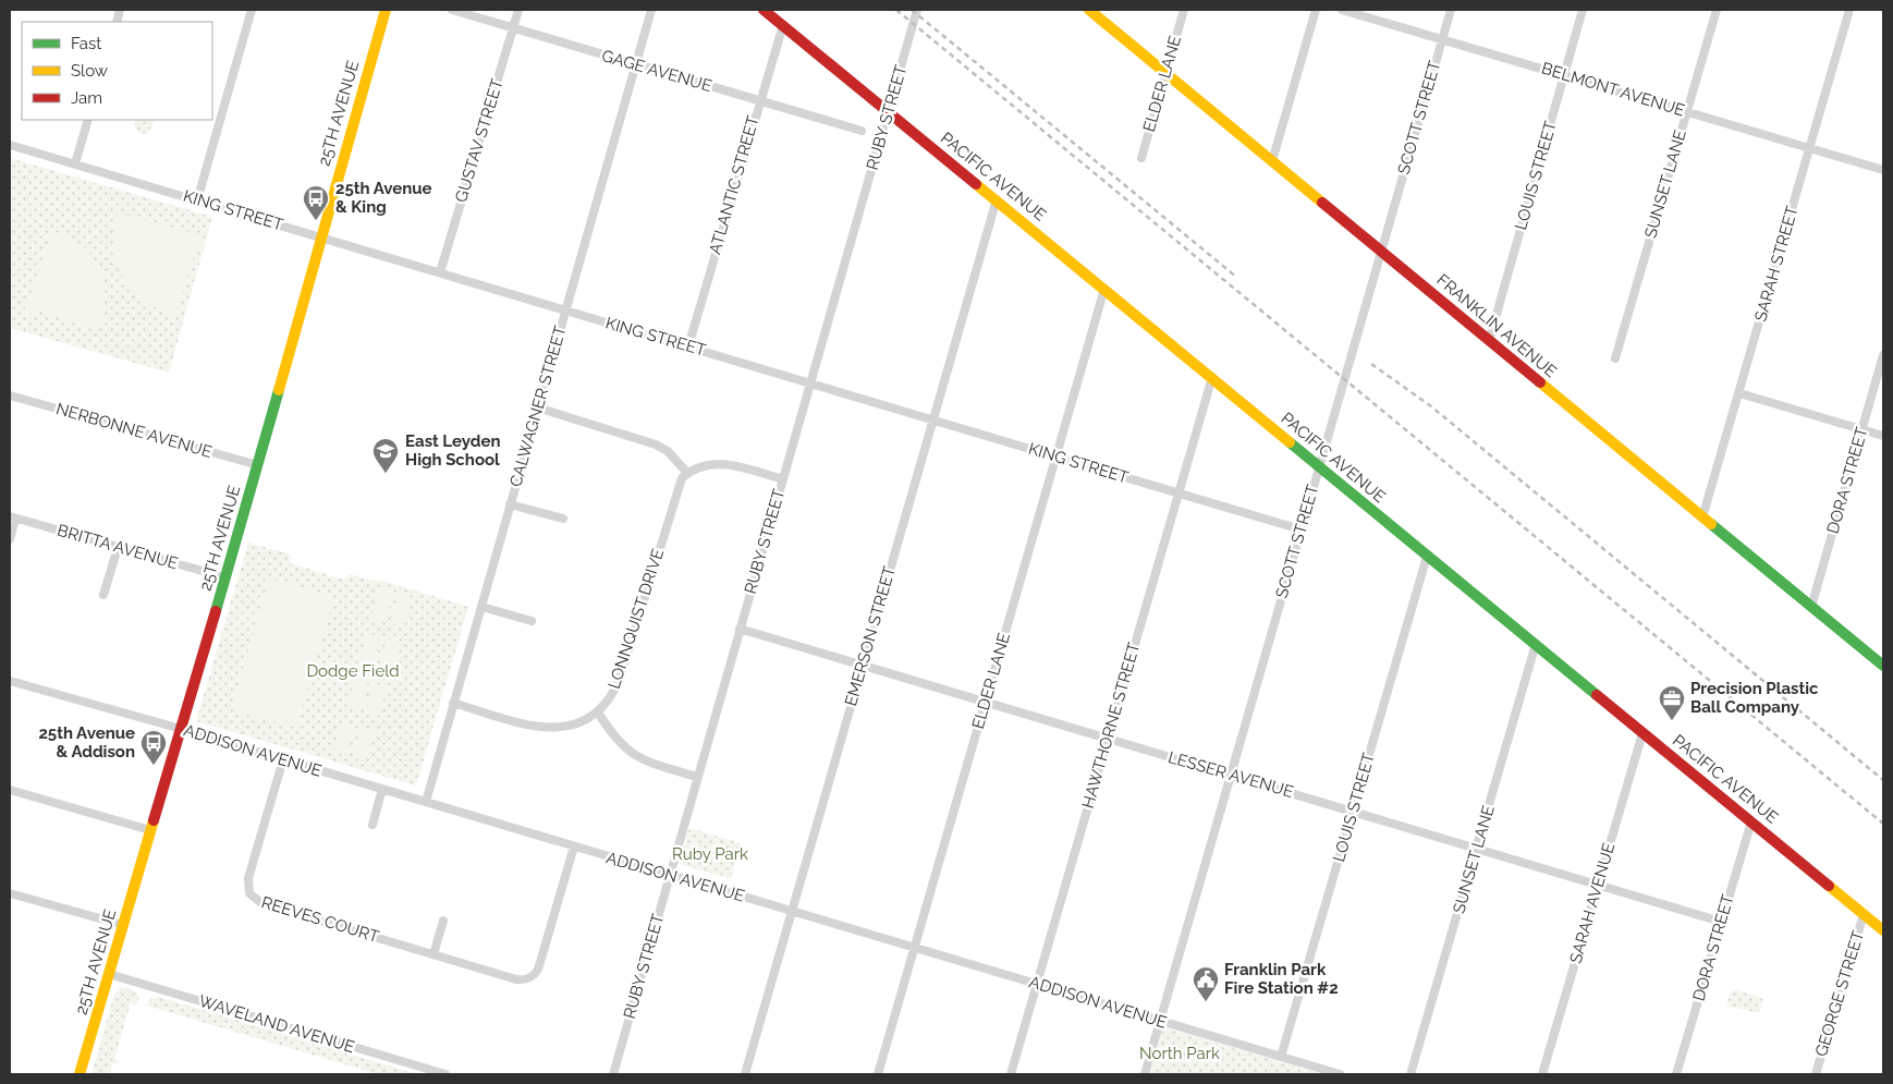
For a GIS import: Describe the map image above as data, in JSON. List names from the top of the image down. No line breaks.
{"streets":{"street":["GAGE AVENUE","ELDER LANE","BELMONT AVENUE","25TH AVENUE","RUBY STREET","SCOTT STREET","GUSTAV STREET","LOUIS STREET","PACIFIC AVENUE","SUNSET LANE","ATLANTIC STREET","KING STREET","SARAH STREET","FRANKLIN AVENUE","CALWAGNER STREET","NERBONNE AVENUE","DORA STREET","BRITTA AVENUE","LONNQUIST DRIVE","EMERSON STREET","HAWTHORNE STREET","ADDISON AVENUE","LESSER AVENUE","SARAH AVENUE","REEVES COURT","GEORGE STREET","WAVELAND AVENUE"]},"crossings":[["GAGE AVENUE","GUSTAV STREET"],["GAGE AVENUE","ATLANTIC STREET"],["GAGE AVENUE","CALWAGNER STREET"],["ELDER LANE","PACIFIC AVENUE"],["ELDER LANE","KING STREET"],["ELDER LANE","FRANKLIN AVENUE"],["ELDER LANE","ADDISON AVENUE"],["ELDER LANE","LESSER AVENUE"],["BELMONT AVENUE","SCOTT STREET"],["BELMONT AVENUE","LOUIS STREET"],["BELMONT AVENUE","SUNSET LANE"],["BELMONT AVENUE","SARAH STREET"],["25TH AVENUE","KING STREET"],["25TH AVENUE","NERBONNE AVENUE"],["25TH AVENUE","BRITTA AVENUE"],["25TH AVENUE","ADDISON AVENUE"],["25TH AVENUE","WAVELAND AVENUE"],["RUBY STREET","PACIFIC AVENUE"],["RUBY STREET","KING STREET"],["RUBY STREET","ADDISON AVENUE"],["RUBY STREET","LESSER AVENUE"],["SCOTT STREET","PACIFIC AVENUE"],["SCOTT STREET","KING STREET"],["SCOTT STREET","FRANKLIN AVENUE"],["SCOTT STREET","ADDISON AVENUE"],["SCOTT STREET","LESSER AVENUE"],["GUSTAV STREET","KING STREET"],["LOUIS STREET","PACIFIC AVENUE"],["LOUIS STREET","FRANKLIN AVENUE"],["LOUIS STREET","ADDISON AVENUE"],["LOUIS STREET","LESSER AVENUE"],["PACIFIC AVENUE","SUNSET LANE"],["PACIFIC AVENUE","ATLANTIC STREET"],["PACIFIC AVENUE","DORA STREET"],["PACIFIC AVENUE","EMERSON STREET"],["PACIFIC AVENUE","HAWTHORNE STREET"],["PACIFIC AVENUE","SARAH AVENUE"],["PACIFIC AVENUE","GEORGE STREET"],["SUNSET LANE","LESSER AVENUE"],["ATLANTIC STREET","KING STREET"],["KING STREET","CALWAGNER STREET"],["KING STREET","EMERSON STREET"],["KING STREET","HAWTHORNE STREET"],["SARAH STREET","FRANKLIN AVENUE"],["FRANKLIN AVENUE","DORA STREET"],["CALWAGNER STREET","LONNQUIST DRIVE"],["CALWAGNER STREET","ADDISON AVENUE"],["DORA STREET","LESSER AVENUE"],["EMERSON STREET","ADDISON AVENUE"],["EMERSON STREET","LESSER AVENUE"],["HAWTHORNE STREET","ADDISON AVENUE"],["HAWTHORNE STREET","LESSER AVENUE"],["ADDISON AVENUE","REEVES COURT"],["LESSER AVENUE","SARAH AVENUE"]],"parks":["Dodge Field","Ruby Park","North Park"],"places":{"bus stop":["25th Avenue & King","25th Avenue & Addison"],"school or university":["East Leyden High School"],"office":["Precision Plastic Ball Company"],"public building":["Franklin Park Fire Station #2"]},"legend":["Fast","Slow","Jam"]}
